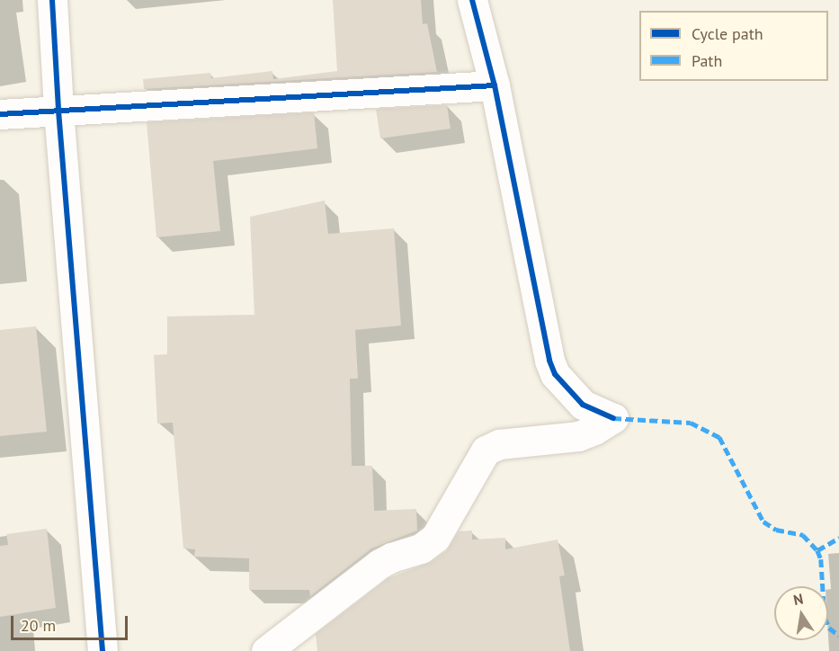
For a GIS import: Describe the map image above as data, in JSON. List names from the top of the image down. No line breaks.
{"legend":["Cycle path","Path"],"scale_bar":"20 m","north":"top"}
